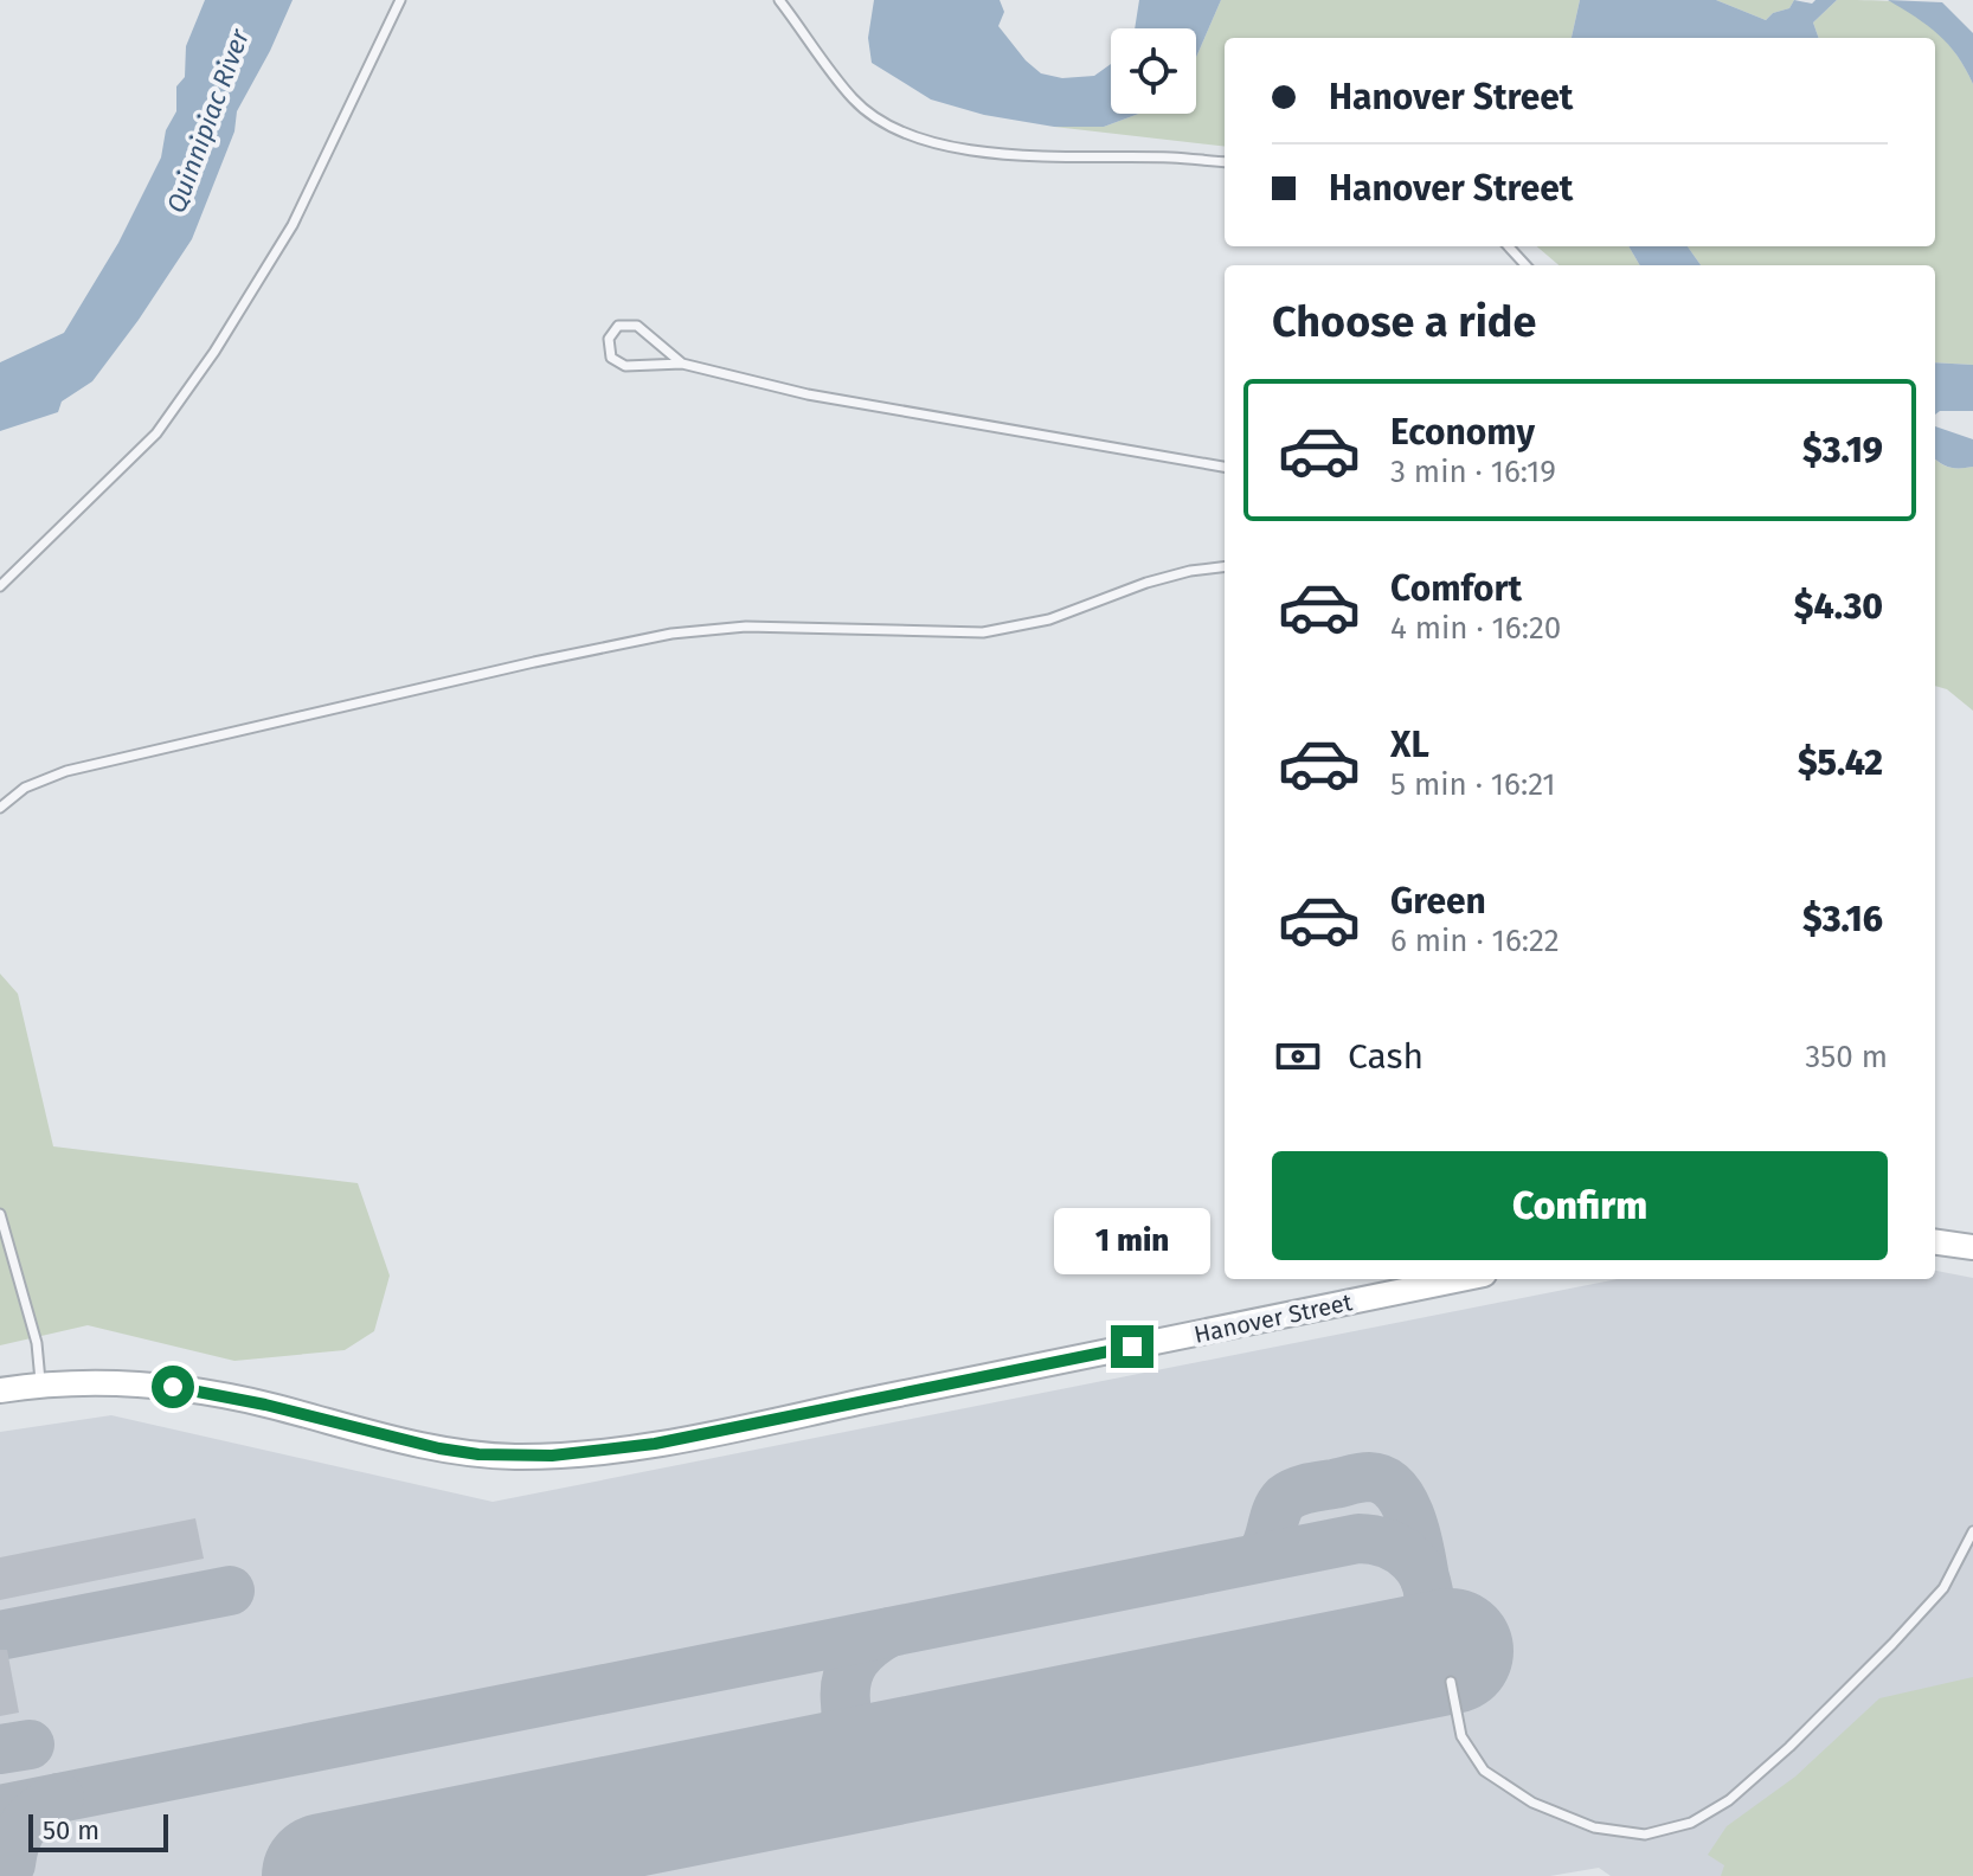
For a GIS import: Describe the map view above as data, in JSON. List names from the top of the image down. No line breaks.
{"streets":{"street":["Hanover Street"]},"water":["Quinnipiac River"],"scale_bar":"50 m","page":{"banner":["Hanover Street","Hanover Street"],"heading":"Choose a ride","list":[{"name":"Economy","note":"3 min · 16:19","value":"$3.19"},{"name":"Comfort","note":"4 min · 16:20","value":"$4.30"},{"name":"XL","note":"5 min · 16:21","value":"$5.42"},{"name":"Green","note":"6 min · 16:22","value":"$3.16"}],"pay":["Cash","350 m"],"buttons":"Confirm","bubble":"1 min","scale":"50 m"}}
